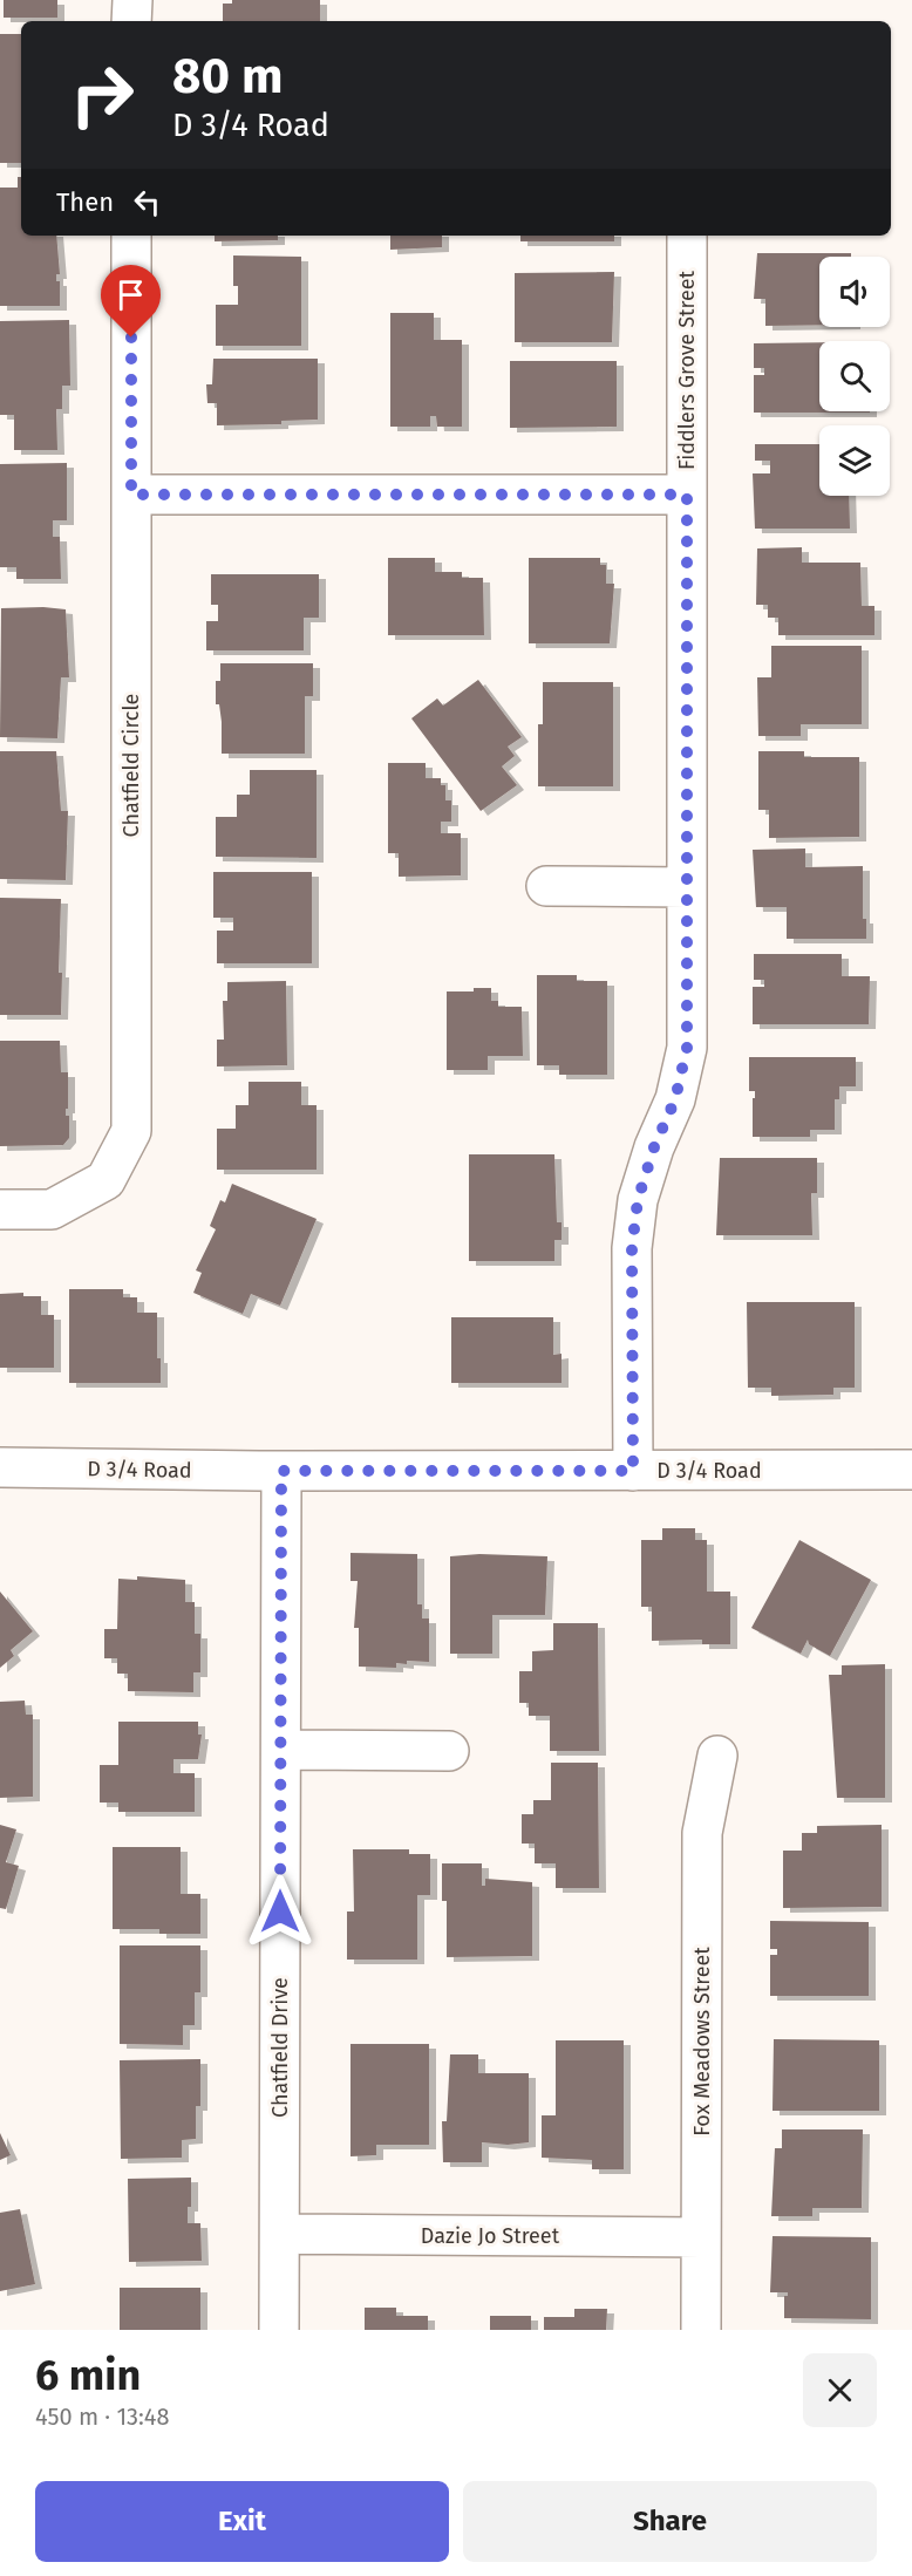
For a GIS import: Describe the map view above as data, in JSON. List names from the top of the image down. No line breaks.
{"streets":{"street":["Fiddlers Grove Street","Chatfield Circle","D 3/4 Road","Fox Meadows Street","Chatfield Drive","Dazie Jo Street"]},"crossings":[["Fiddlers Grove Street","D 3/4 Road"],["D 3/4 Road","Chatfield Drive"],["Fox Meadows Street","Dazie Jo Street"],["Chatfield Drive","Dazie Jo Street"]],"page":{"turn":["80 m","D 3/4 Road"],"then":"Then","heading":["6 min","450 m · 13:48"],"buttons":["Exit","Share"]}}
